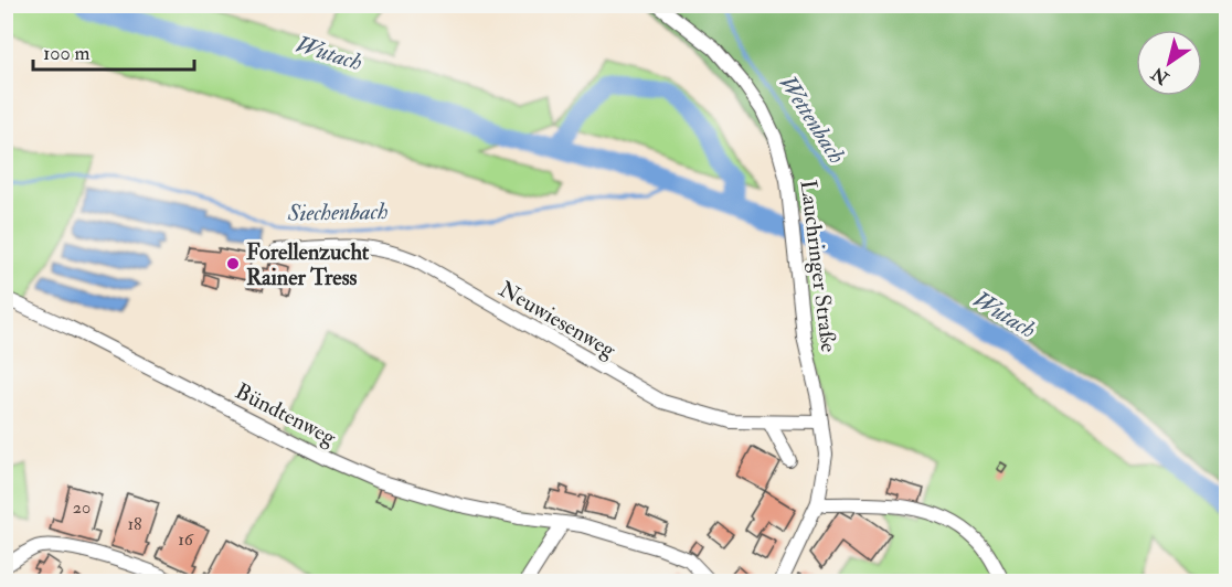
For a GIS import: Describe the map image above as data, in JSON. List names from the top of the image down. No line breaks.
{"streets":{"street":["Lauchringer Straße","Neuwiesenweg","Bündtenweg"]},"crossings":[["Lauchringer Straße","Neuwiesenweg"]],"water":["Wutach","Wettenbach","Siechenbach"],"places":["Forellenzucht Rainer Tress"],"house_numbers":["20","18","16"],"scale_bar":"100 m","north":"bottom left"}
